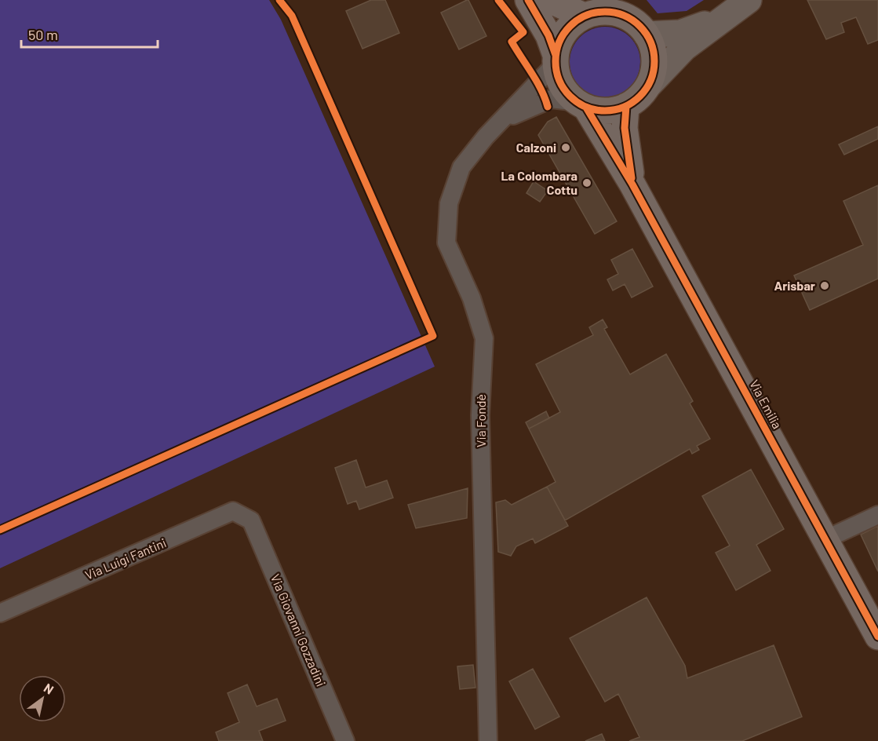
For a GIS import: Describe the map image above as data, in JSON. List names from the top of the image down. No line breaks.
{"streets":{"main road":["Via Emilia"],"street":["Via Fondè","Via Luigi Fantini","Via Giovanni Gozzadini"]},"crossings":[["Via Emilia","Via Fondè"],["Via Luigi Fantini","Via Giovanni Gozzadini"]],"places":["Calzoni","La Colombara Cottu","Arisbar"],"scale_bar":"50 m","north":"top right"}
